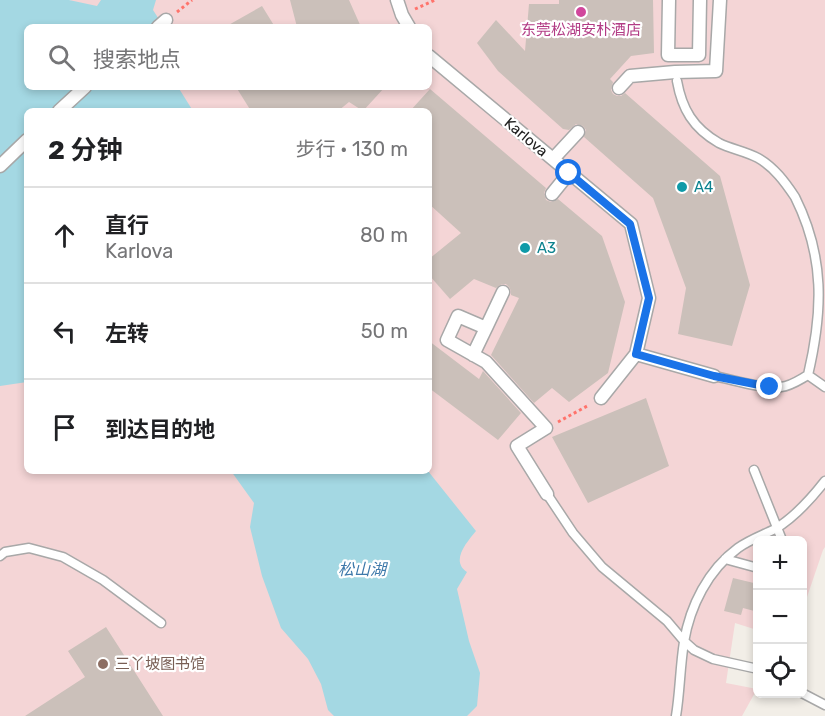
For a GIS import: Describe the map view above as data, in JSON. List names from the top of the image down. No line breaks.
{"streets":{"street":["Karlova"]},"water":["松山湖"],"places":["东莞松湖安朴酒店","A4","A3","三丫坡图书馆"],"page":{"search":"搜索地点","heading":["2 分钟","步行 · 130 m"],"list":[["直行","Karlova","80 m"],["左转","50 m"],"到达目的地"],"map_buttons":["+","−"]}}
